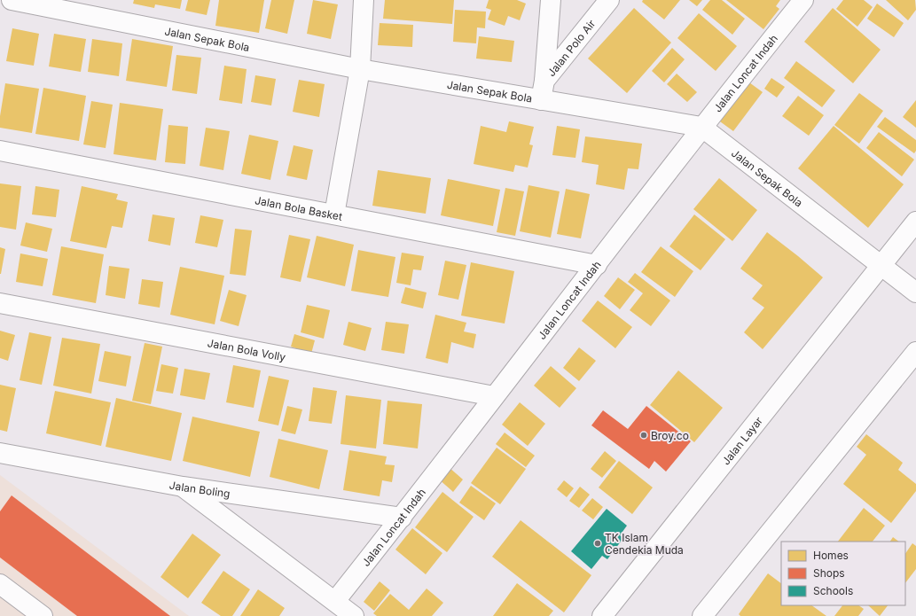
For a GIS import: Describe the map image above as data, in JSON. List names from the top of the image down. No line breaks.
{"streets":{"street":["Jalan Sepak Bola","Jalan Polo Air","Jalan Loncat Indah","Jalan Bola Basket","Jalan Bola Volly","Jalan Layar","Jalan Boling"]},"crossings":[["Jalan Sepak Bola","Jalan Polo Air"],["Jalan Sepak Bola","Jalan Loncat Indah"],["Jalan Sepak Bola","Jalan Layar"],["Jalan Loncat Indah","Jalan Bola Basket"],["Jalan Loncat Indah","Jalan Bola Volly"],["Jalan Loncat Indah","Jalan Boling"]],"places":["Broy.co","TK Islam Cendekia Muda"],"legend":["Homes","Shops","Schools"]}
